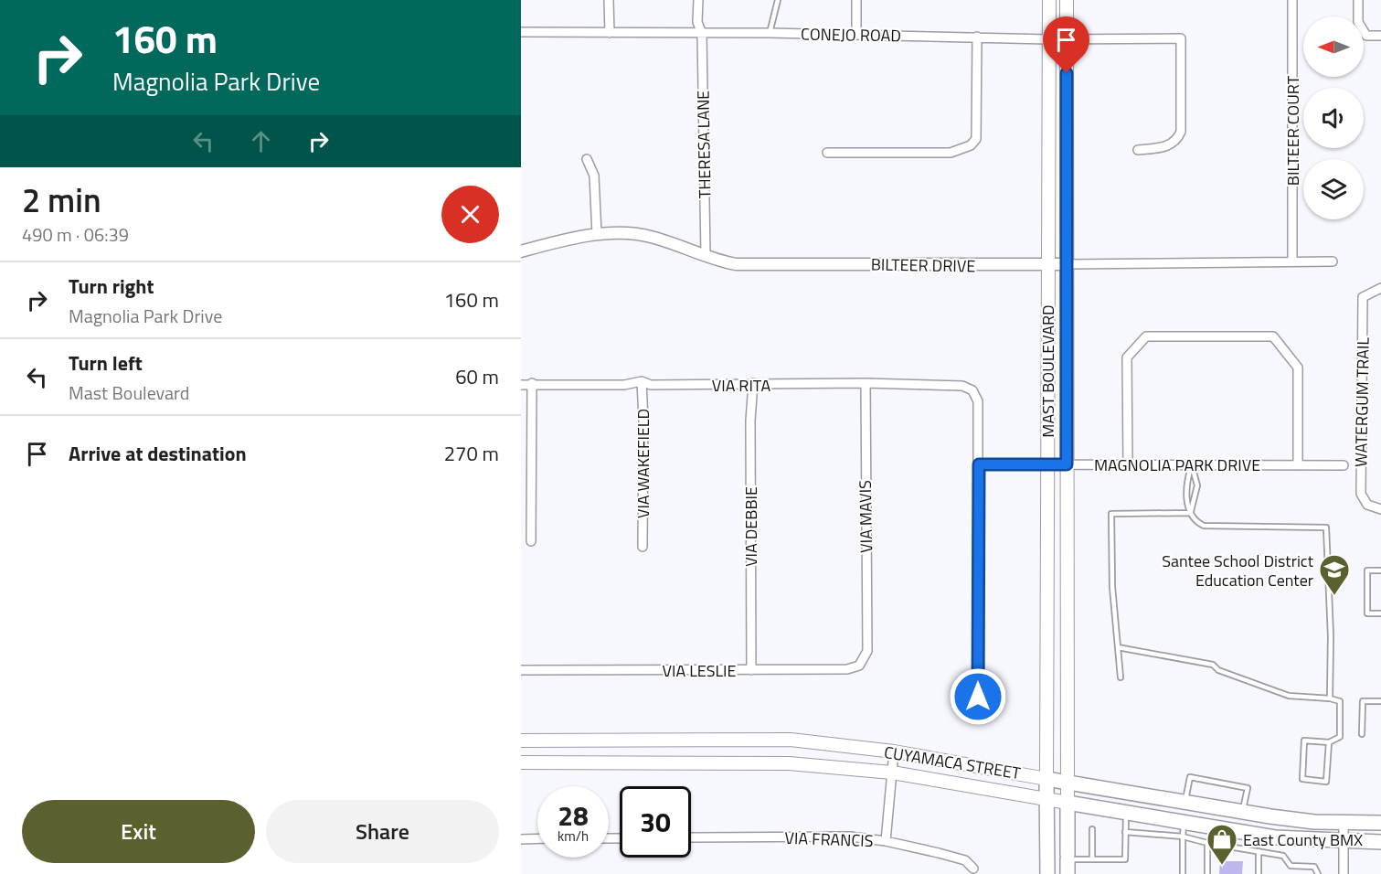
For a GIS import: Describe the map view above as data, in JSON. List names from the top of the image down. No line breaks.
{"streets":{"main road":["MAST BOULEVARD","CUYAMACA STREET"],"street":["CONEJO ROAD","BILTEER COURT","THERESA LANE","BILTEER DRIVE","VIA RITA","WATERGUM TRAIL","VIA WAKEFIELD","MAGNOLIA PARK DRIVE","VIA MAVIS","VIA DEBBIE","VIA LESLIE","VIA FRANCIS"]},"crossings":[["CONEJO ROAD","THERESA LANE"],["CONEJO ROAD","MAST BOULEVARD"],["BILTEER COURT","BILTEER DRIVE"],["THERESA LANE","BILTEER DRIVE"],["BILTEER DRIVE","MAST BOULEVARD"],["MAST BOULEVARD","MAGNOLIA PARK DRIVE"],["MAST BOULEVARD","CUYAMACA STREET"],["VIA RITA","VIA WAKEFIELD"],["VIA RITA","MAGNOLIA PARK DRIVE"],["VIA RITA","VIA MAVIS"],["VIA RITA","VIA DEBBIE"],["VIA MAVIS","VIA LESLIE"],["VIA DEBBIE","VIA LESLIE"]],"places":{"school or university":["Santee School District Education Center"],"shop":["East County BMX"]},"north":"left","page":{"turn":["160 m","Magnolia Park Drive"],"heading":["2 min","490 m · 06:39"],"list":[{"name":"Turn right","note":"Magnolia Park Drive","value":"160 m"},{"name":"Turn left","note":"Mast Boulevard","value":"60 m"},{"name":"Arrive at destination","value":"270 m"}],"speed":"28 km/h","limit":"30","buttons":["Exit","Share"]}}
